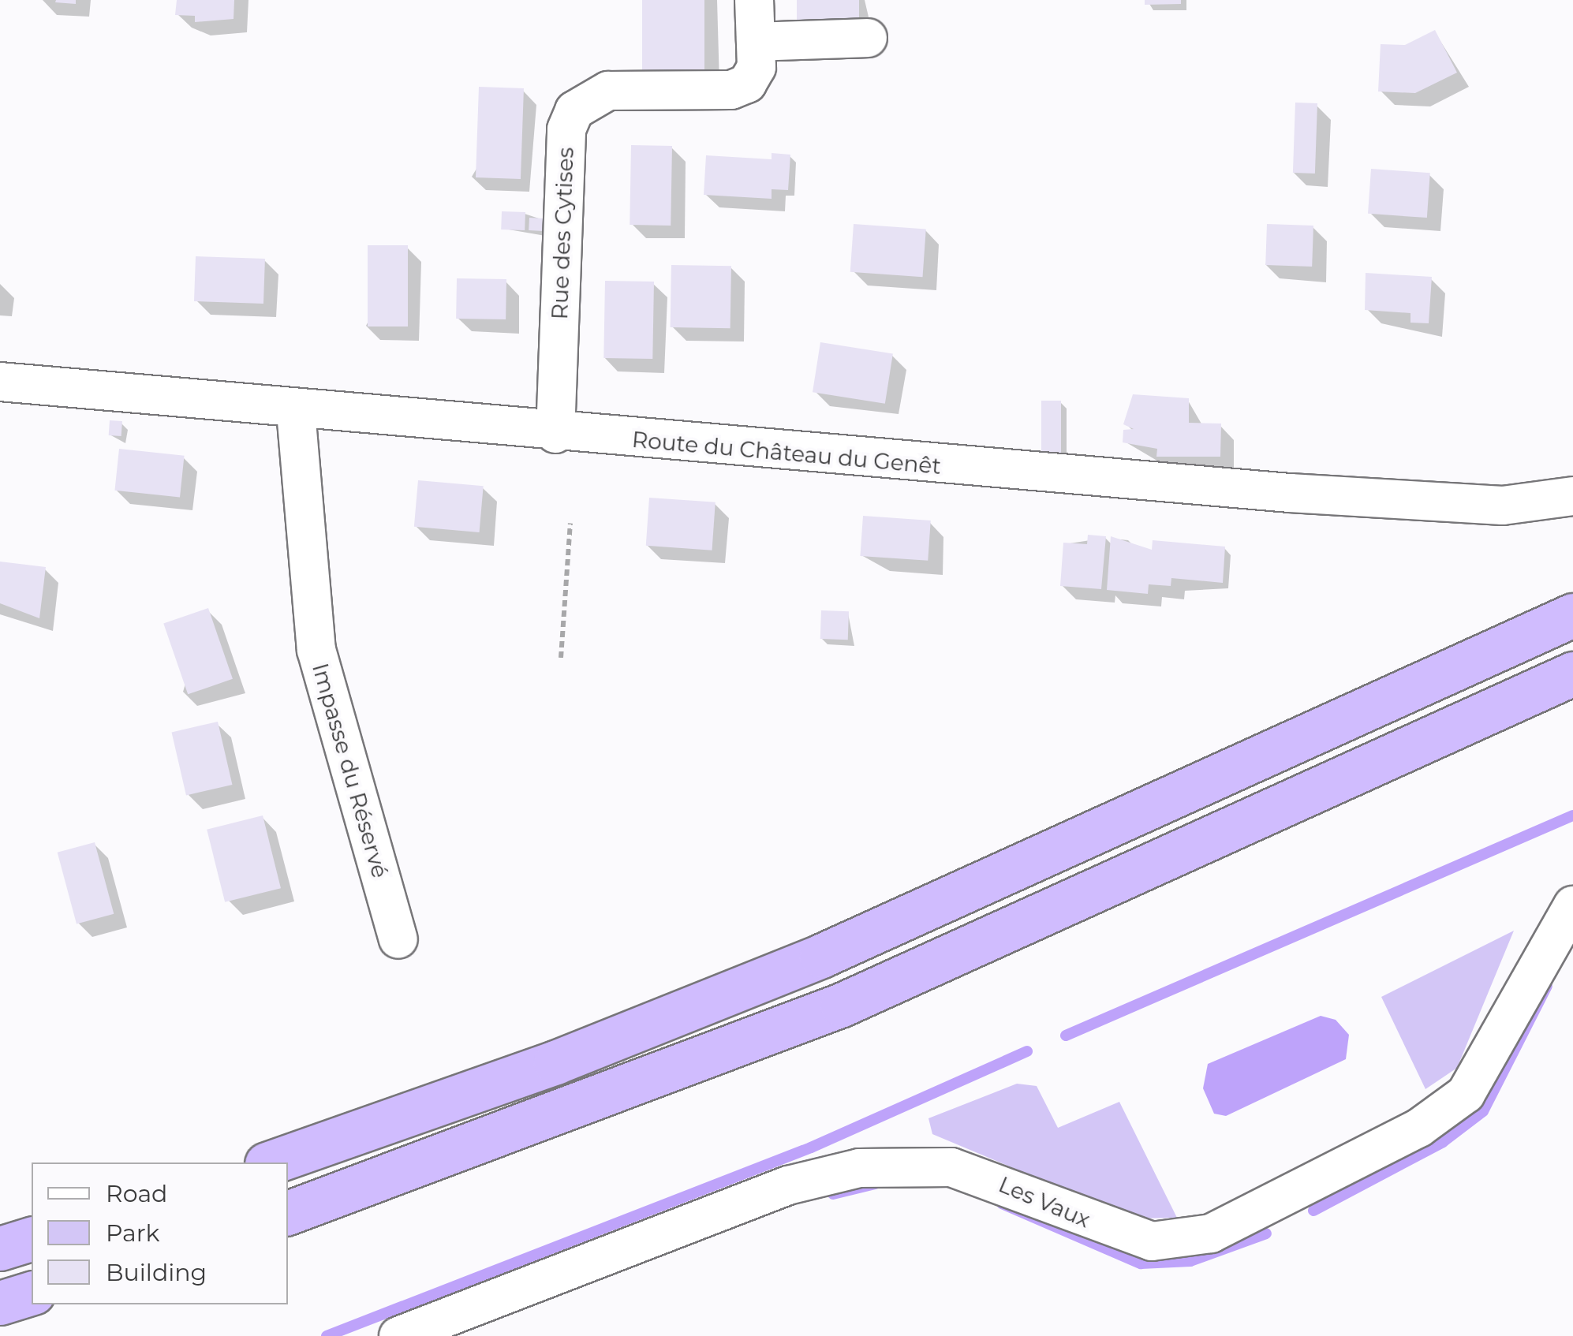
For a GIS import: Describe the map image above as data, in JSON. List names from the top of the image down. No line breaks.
{"streets":{"street":["Rue des Cytises","Route du Château du Genêt","Impasse du Réservé","Les Vaux"]},"crossings":[["Rue des Cytises","Route du Château du Genêt"],["Route du Château du Genêt","Impasse du Réservé"]],"legend":["Road","Park","Building"]}
